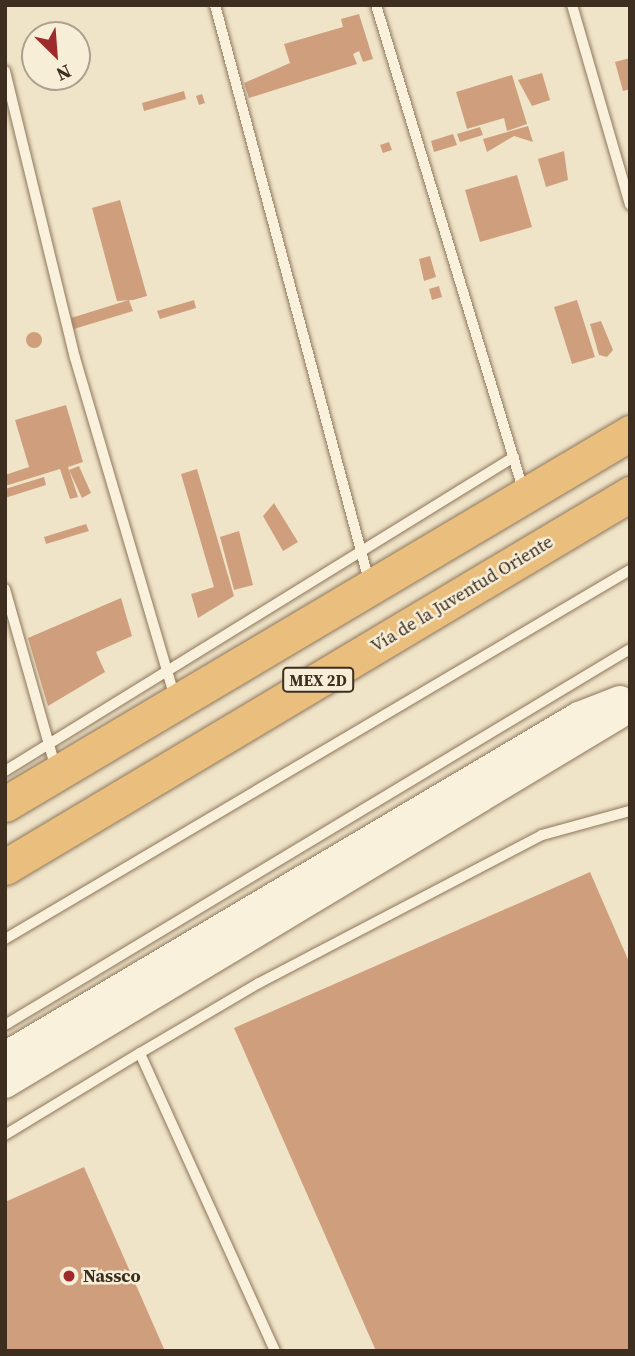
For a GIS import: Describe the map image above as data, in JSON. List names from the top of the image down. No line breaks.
{"streets":{"highway":["Vía de la Juventud Oriente","MEX 2D"]},"places":["Nassco"],"north":"bottom right"}
